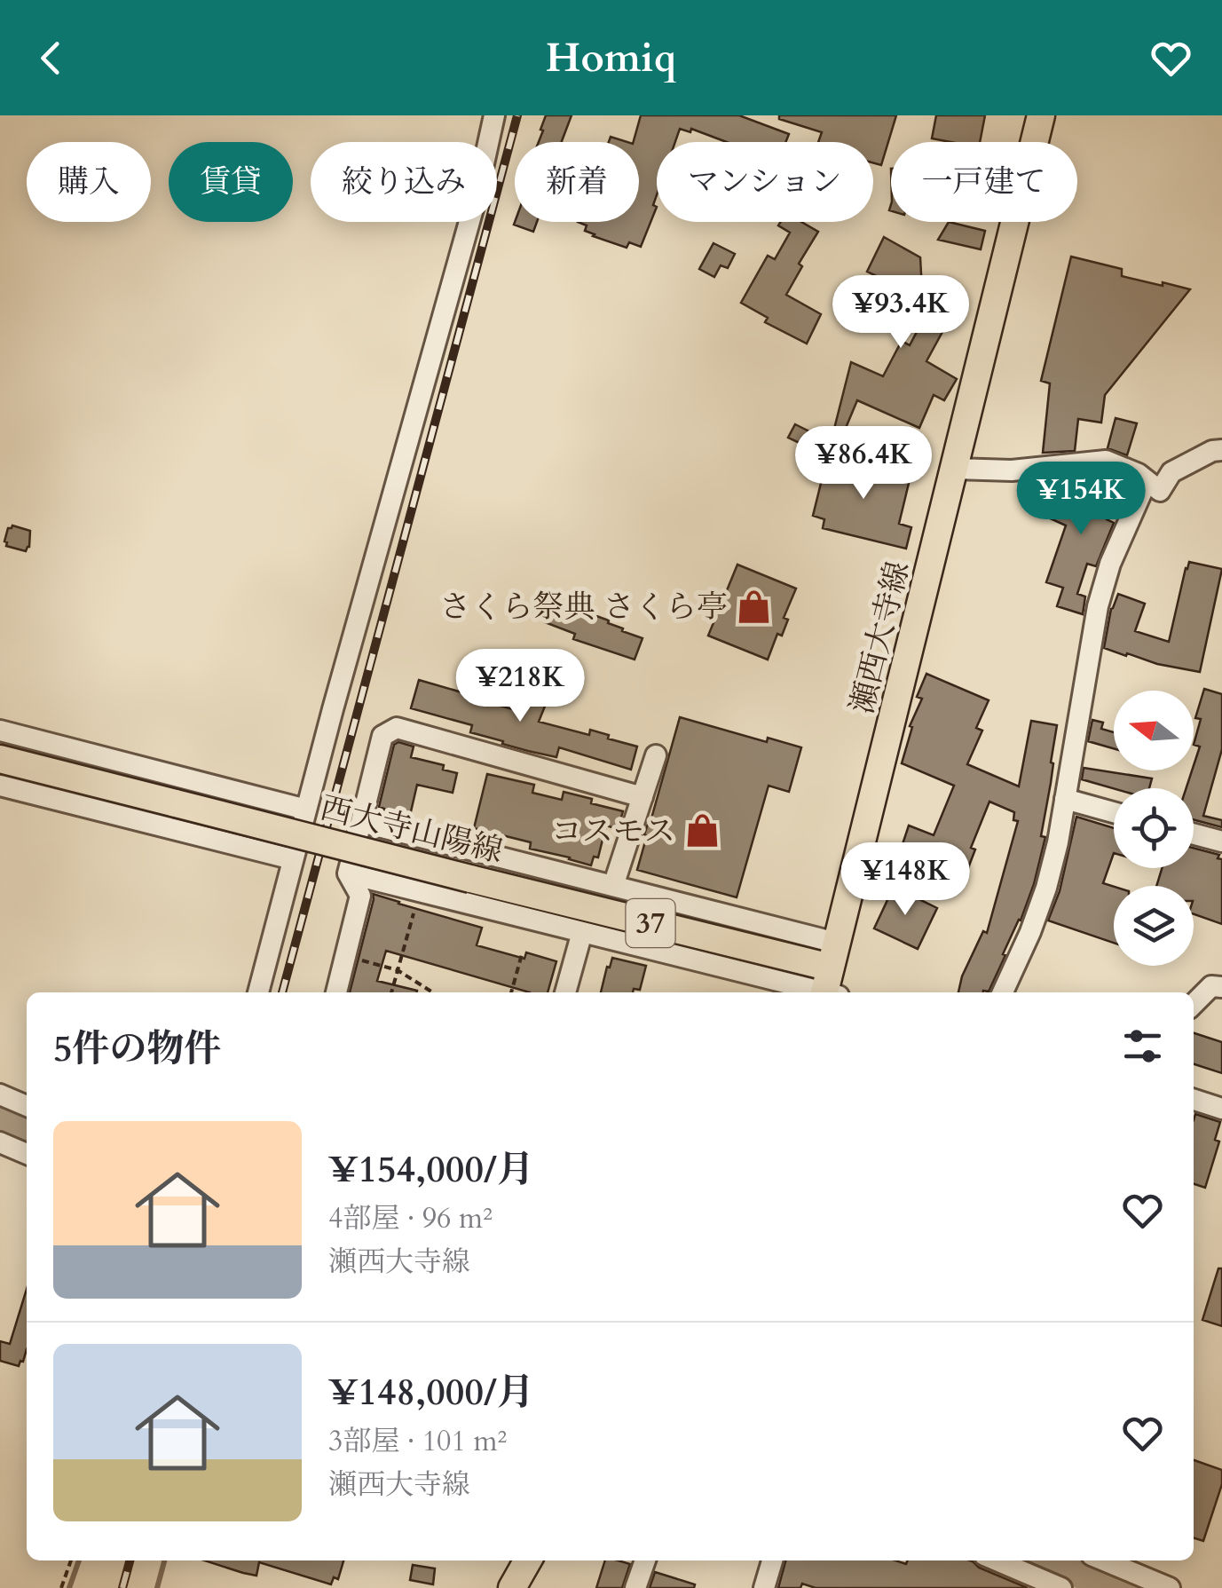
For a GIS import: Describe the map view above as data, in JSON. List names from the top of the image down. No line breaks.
{"streets":{"main road":["瀬西大寺線","西大寺山陽線","37"]},"crossings":[["瀬西大寺線","西大寺山陽線"]],"places":{"shop":["さくら祭典 さくら亭","コスモス"]},"north":"left","page":{"header":"Homiq","chip":["購入","賃貸","絞り込み","新着","マンション","一戸建て"],"price":["¥93.4K","¥86.4K","¥154K","¥218K","¥148K"],"heading":"5件の物件","list":[{"name":"¥154,000/月","note":"4部屋 · 96 m² · 瀬西大寺線"},{"name":"¥148,000/月","note":"3部屋 · 101 m² · 瀬西大寺線"}]}}
